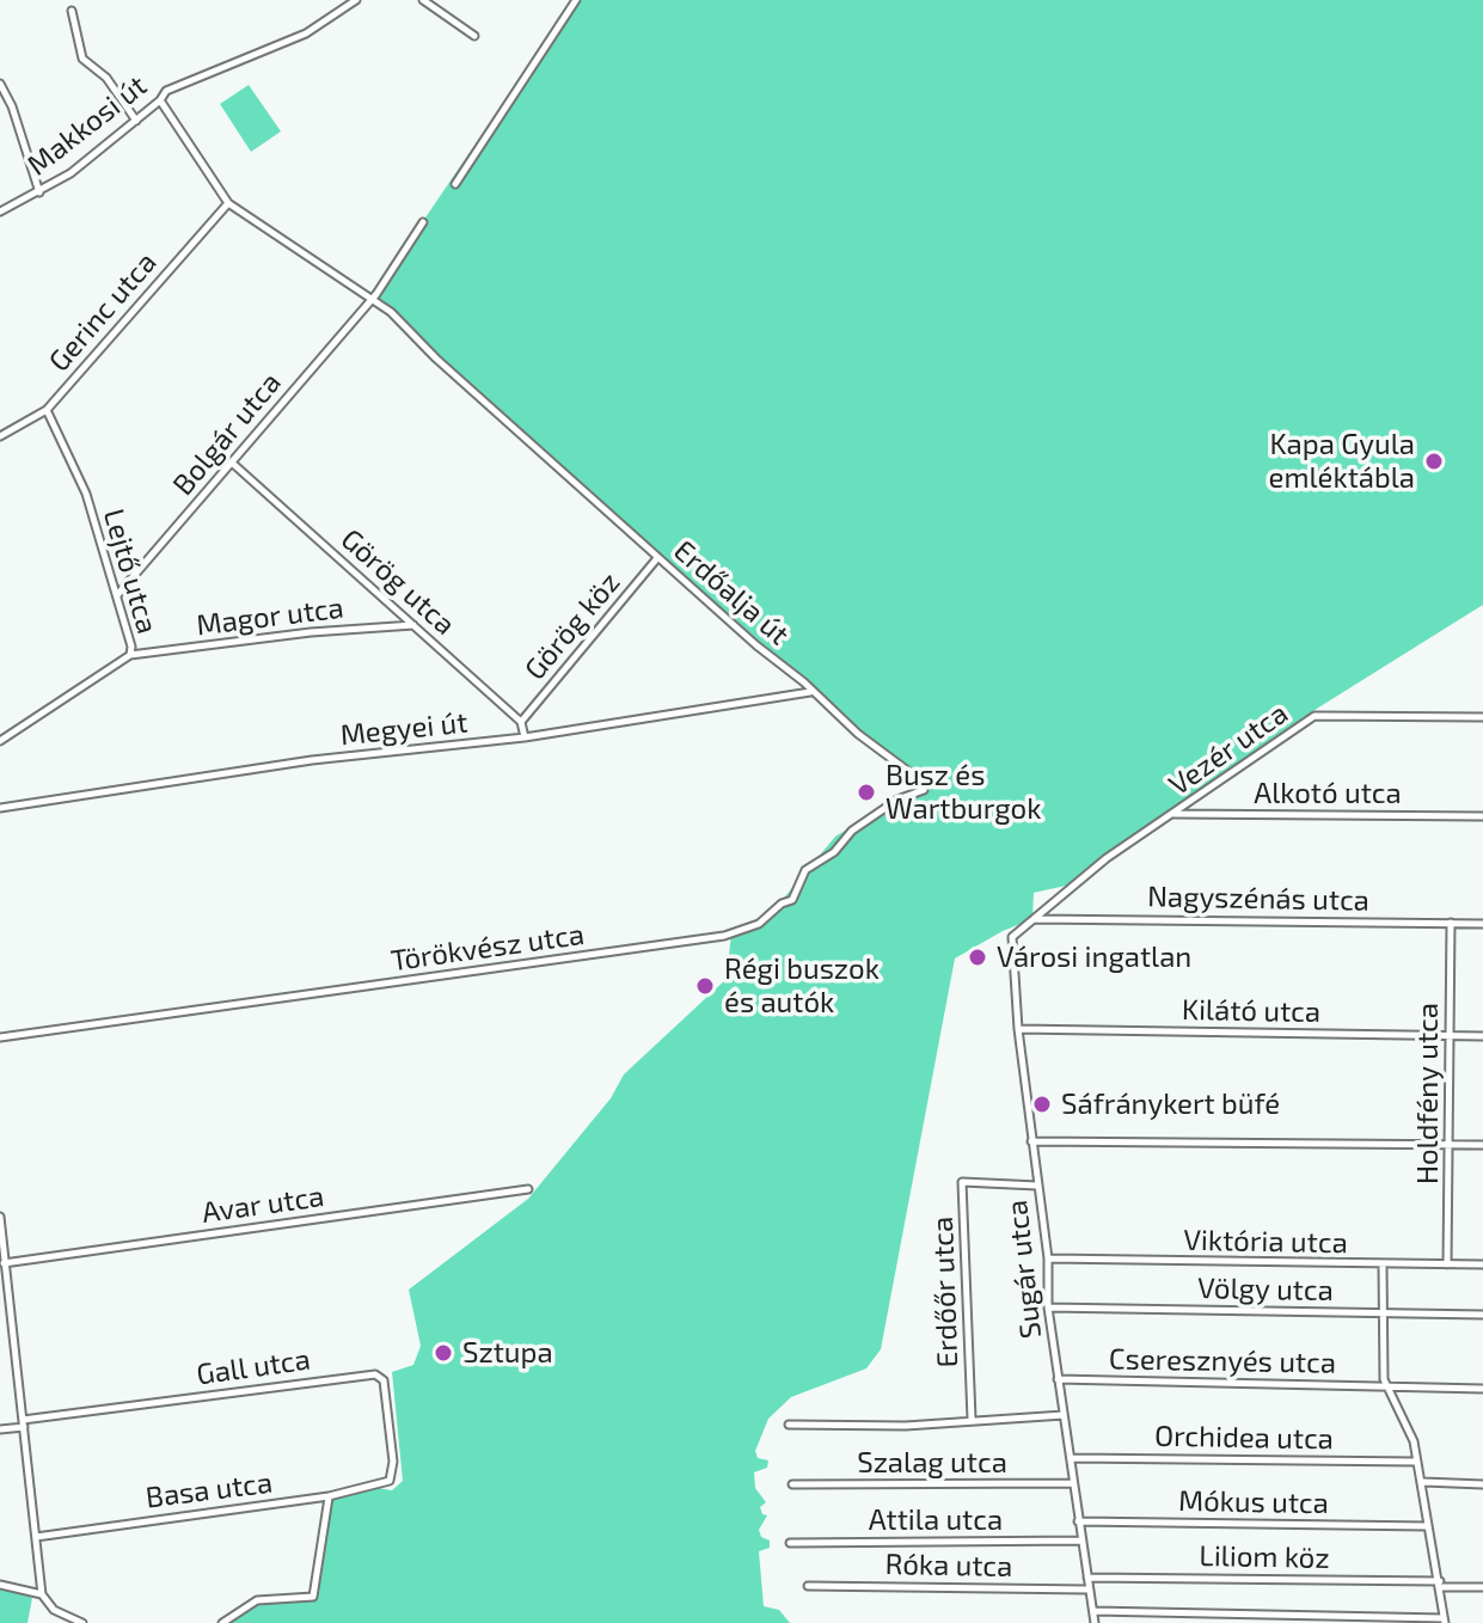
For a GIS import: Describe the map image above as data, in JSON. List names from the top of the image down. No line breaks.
{"streets":{"street":["Makkosi út","Gerinc utca","Bolgár utca","Lejtő utca","Görög utca","Erdőalja út","Magor utca","Görög köz","Megyei út","Vezér utca","Alkotó utca","Nagyszénás utca","Törökvész utca","Kilátó utca","Holdfény utca","Avar utca","Viktória utca","Sugár utca","Völgy utca","Erdőőr utca","Cseresznyés utca","Gall utca","Orchidea utca","Szalag utca","Basa utca","Mókus utca","Attila utca","Liliom köz","Róka utca"]},"crossings":[["Gerinc utca","Lejtő utca"],["Gerinc utca","Erdőalja út"],["Bolgár utca","Lejtő utca"],["Bolgár utca","Görög utca"],["Bolgár utca","Erdőalja út"],["Lejtő utca","Magor utca"],["Görög utca","Magor utca"],["Görög utca","Görög köz"],["Erdőalja út","Görög köz"],["Erdőalja út","Megyei út"],["Erdőalja út","Törökvész utca"],["Vezér utca","Alkotó utca"],["Vezér utca","Nagyszénás utca"],["Vezér utca","Sugár utca"],["Nagyszénás utca","Holdfény utca"],["Nagyszénás utca","Sugár utca"],["Kilátó utca","Holdfény utca"],["Kilátó utca","Sugár utca"],["Holdfény utca","Viktória utca"],["Viktória utca","Sugár utca"],["Sugár utca","Völgy utca"],["Sugár utca","Erdőőr utca"],["Sugár utca","Cseresznyés utca"],["Sugár utca","Orchidea utca"],["Sugár utca","Szalag utca"],["Sugár utca","Mókus utca"],["Sugár utca","Attila utca"],["Sugár utca","Liliom köz"],["Sugár utca","Róka utca"],["Gall utca","Basa utca"]],"places":["Kapa Gyula emléktábla","Busz és Wartburgok","Városi ingatlan","Régi buszok és autók","Sáfránykert büfé","Sztupa"]}
